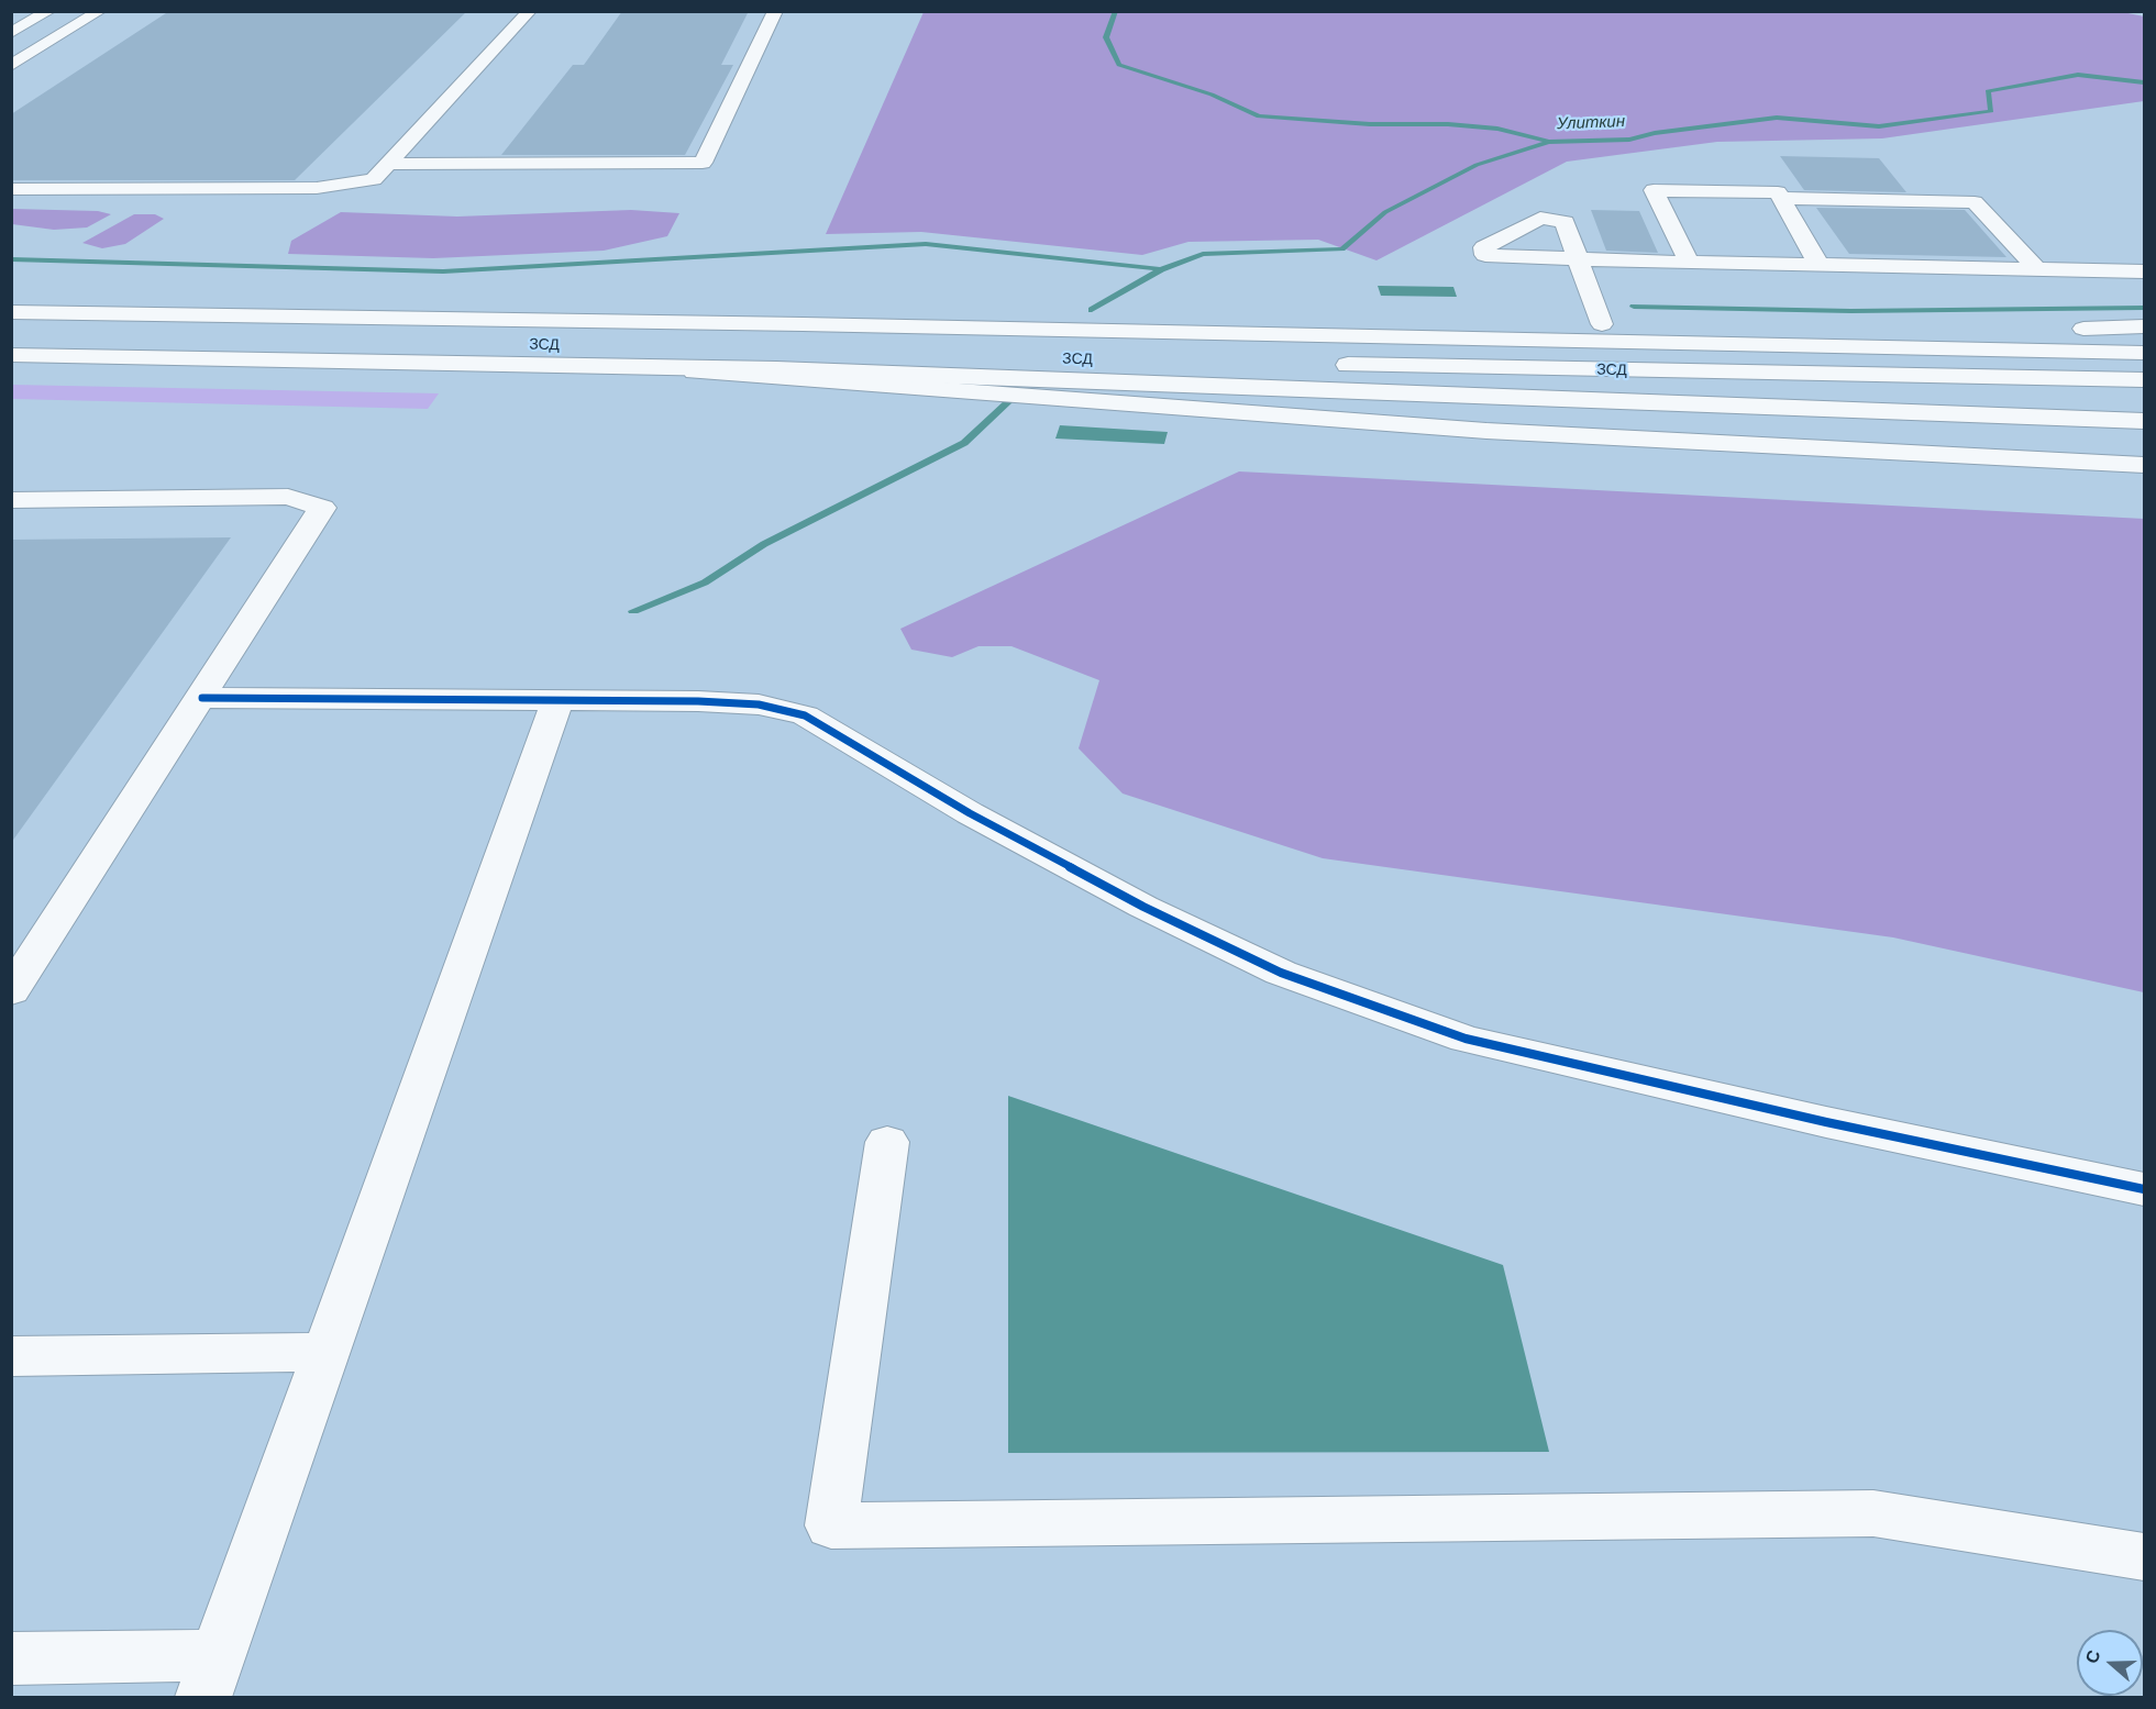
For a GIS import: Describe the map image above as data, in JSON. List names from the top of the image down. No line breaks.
{"streets":{"main road":["ЗСД"]},"water":["Улиткин"],"north":"left"}
